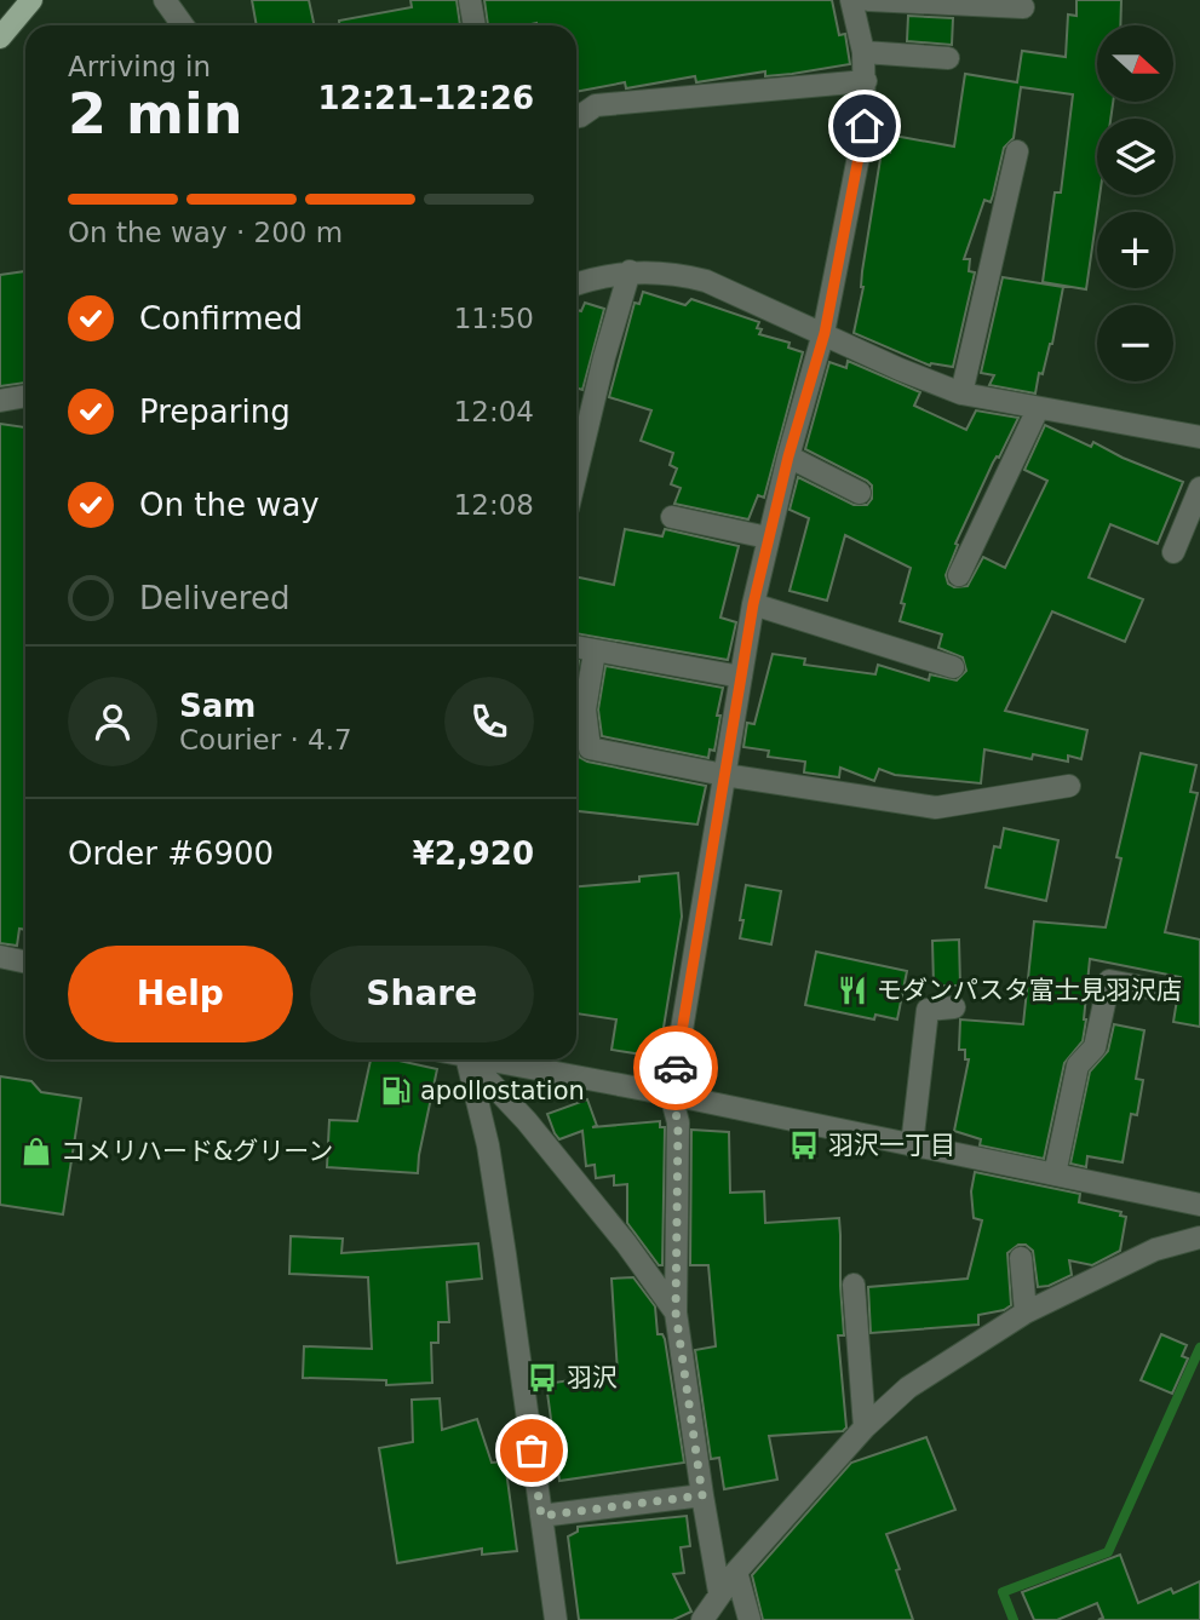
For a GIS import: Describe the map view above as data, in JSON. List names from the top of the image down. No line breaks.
{"places":{"restaurant":["モダンパスタ富士見羽沢店"],"fuel station":["apollostation"],"bus stop":["羽沢一丁目","羽沢"],"shop":["コメリハード&グリーン"]},"north":"right","page":{"map_buttons":["+","−"],"heading":["2 min","Arriving in","12:21–12:26"],"panel":["Sam","Courier · 4.7","Order #6900","¥2,920"],"bar":"On the way · 200 m","list":[["Confirmed","11:50"],["Preparing","12:04"],["On the way","12:08"],"Delivered"],"buttons":["Help","Share"]}}
